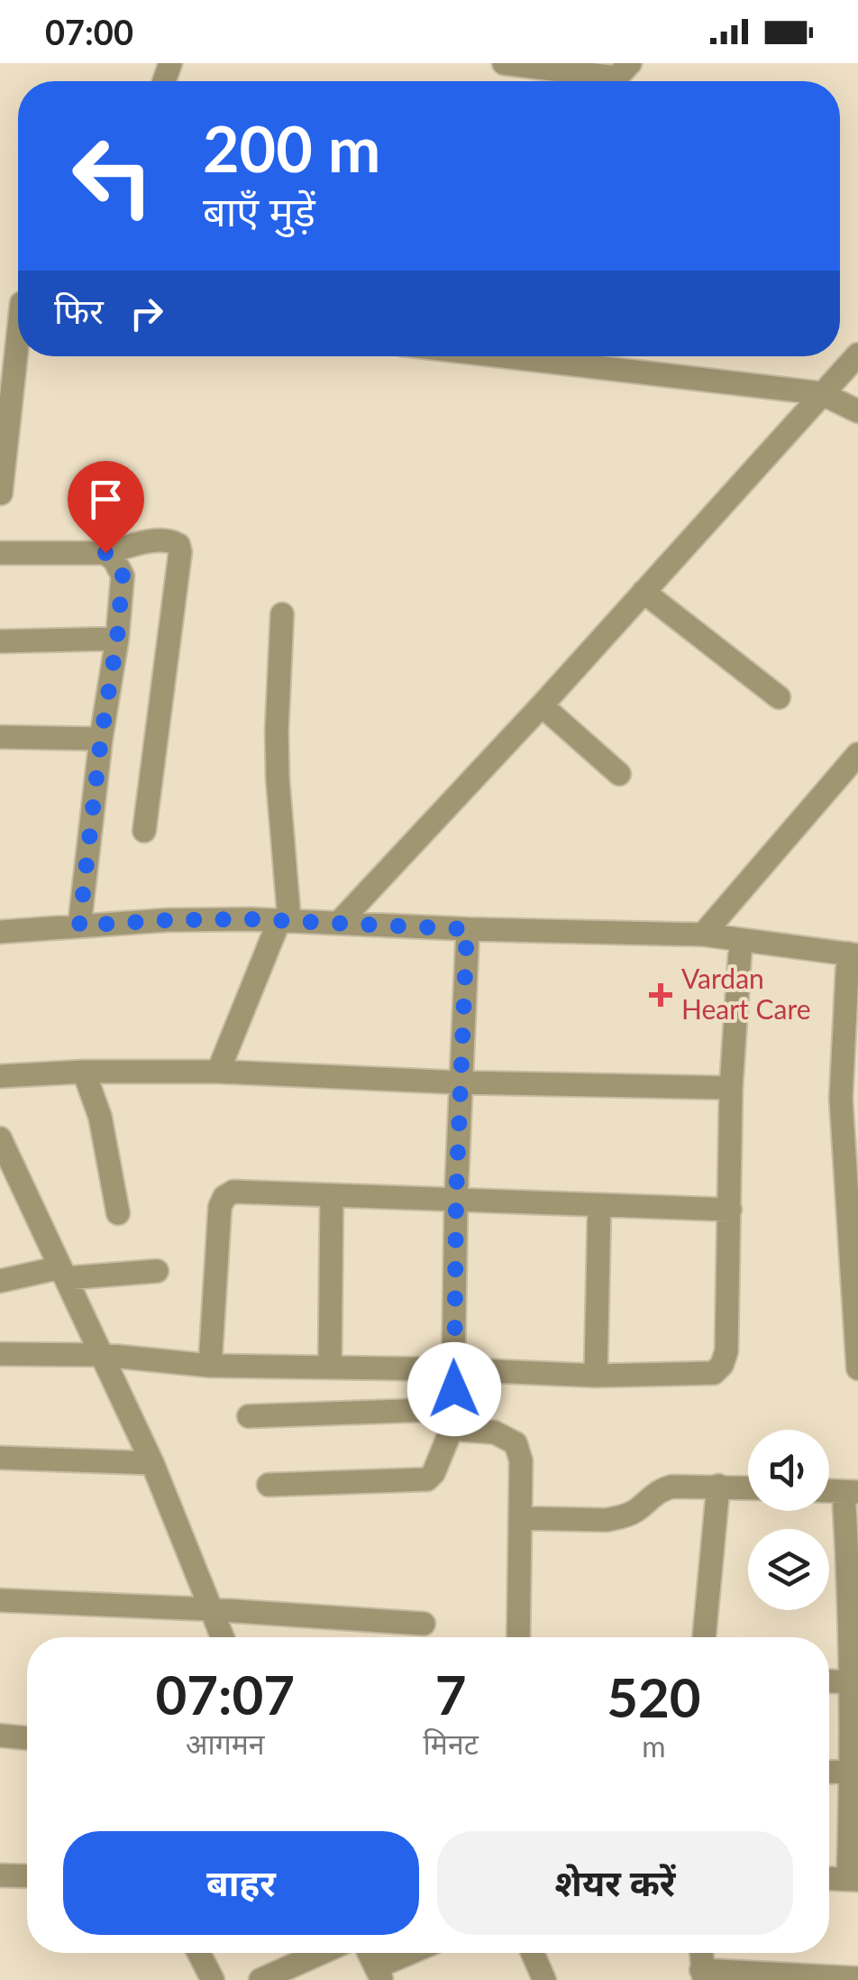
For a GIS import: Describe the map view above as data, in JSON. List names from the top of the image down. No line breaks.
{"places":{"health":["Vardan Heart Care"]},"page":{"status":"07:00","turn":["200 m","बाएँ मुड़ें"],"then":"फिर","eta":["07:07","आगमन","7","मिनट","520","m"],"buttons":["बाहर","शेयर करें"]}}
